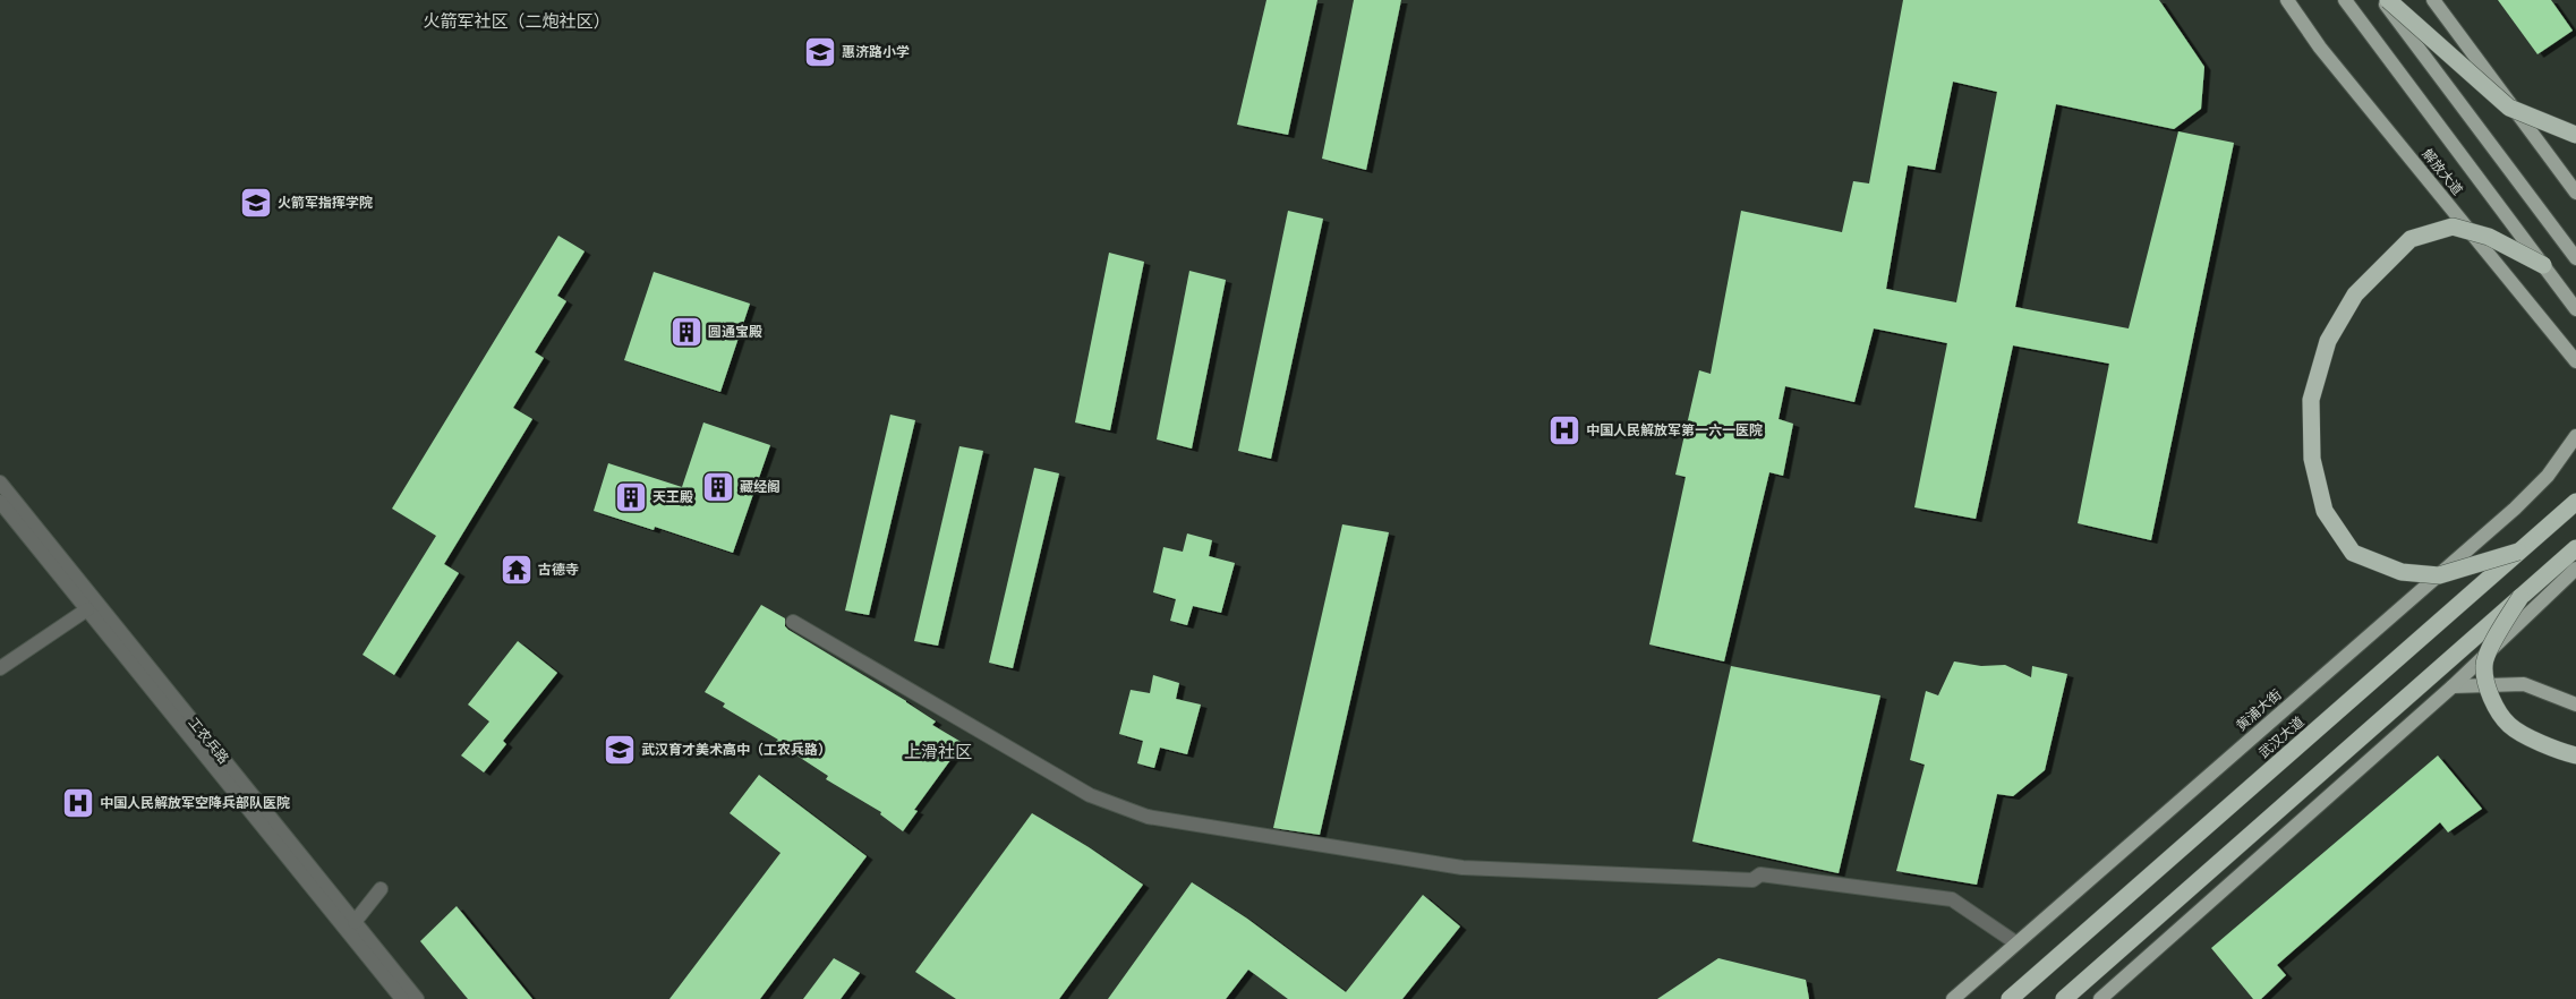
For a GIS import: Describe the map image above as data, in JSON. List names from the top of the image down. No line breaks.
{"streets":{"highway":["武汉大道"],"main road":["解放大道","黄浦大街"],"street":["工农兵路"]},"districts":["火箭军社区（二炮社区）","上滑社区"],"places":{"school or university":["惠济路小学","火箭军指挥学院","武汉育才美术高中（工农兵路）"],"building":["圆通宝殿","藏经阁","天王殿"],"hospital":["中国人民解放军第一六一医院","中国人民解放军空降兵部队医院"],"temple":["古德寺"]}}
